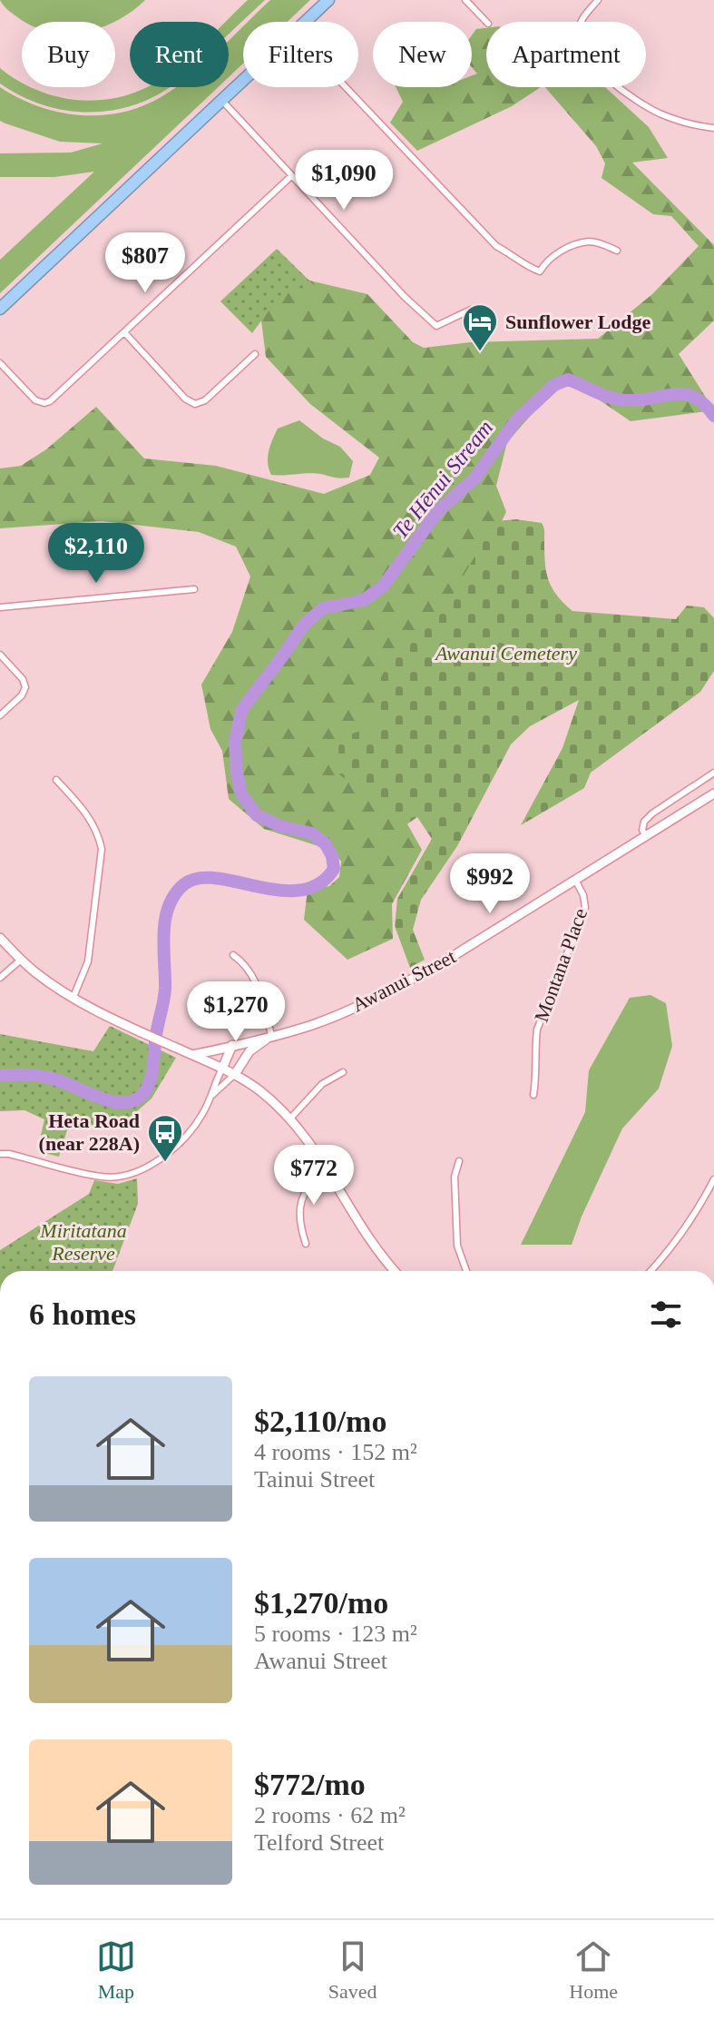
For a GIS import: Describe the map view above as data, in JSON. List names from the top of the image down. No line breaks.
{"streets":{"street":["Montana Place","Awanui Street"]},"crossings":[["Montana Place","Awanui Street"]],"water":["Te Hēnui Stream"],"parks":["Awanui Cemetery","Miritatana Reserve"],"places":{"hotel":["Sunflower Lodge"],"bus stop":["Heta Road (near 228A)"]},"page":{"chip":["Buy","Rent","Filters","New","Apartment"],"price":["$1,090","$807","$2,110","$992","$1,270","$772"],"heading":"6 homes","list":[{"name":"$2,110/mo","note":"4 rooms · 152 m² · Tainui Street"},{"name":"$1,270/mo","note":"5 rooms · 123 m² · Awanui Street"},{"name":"$772/mo","note":"2 rooms · 62 m² · Telford Street"}],"tabs":["Map","Saved","Home"]}}
